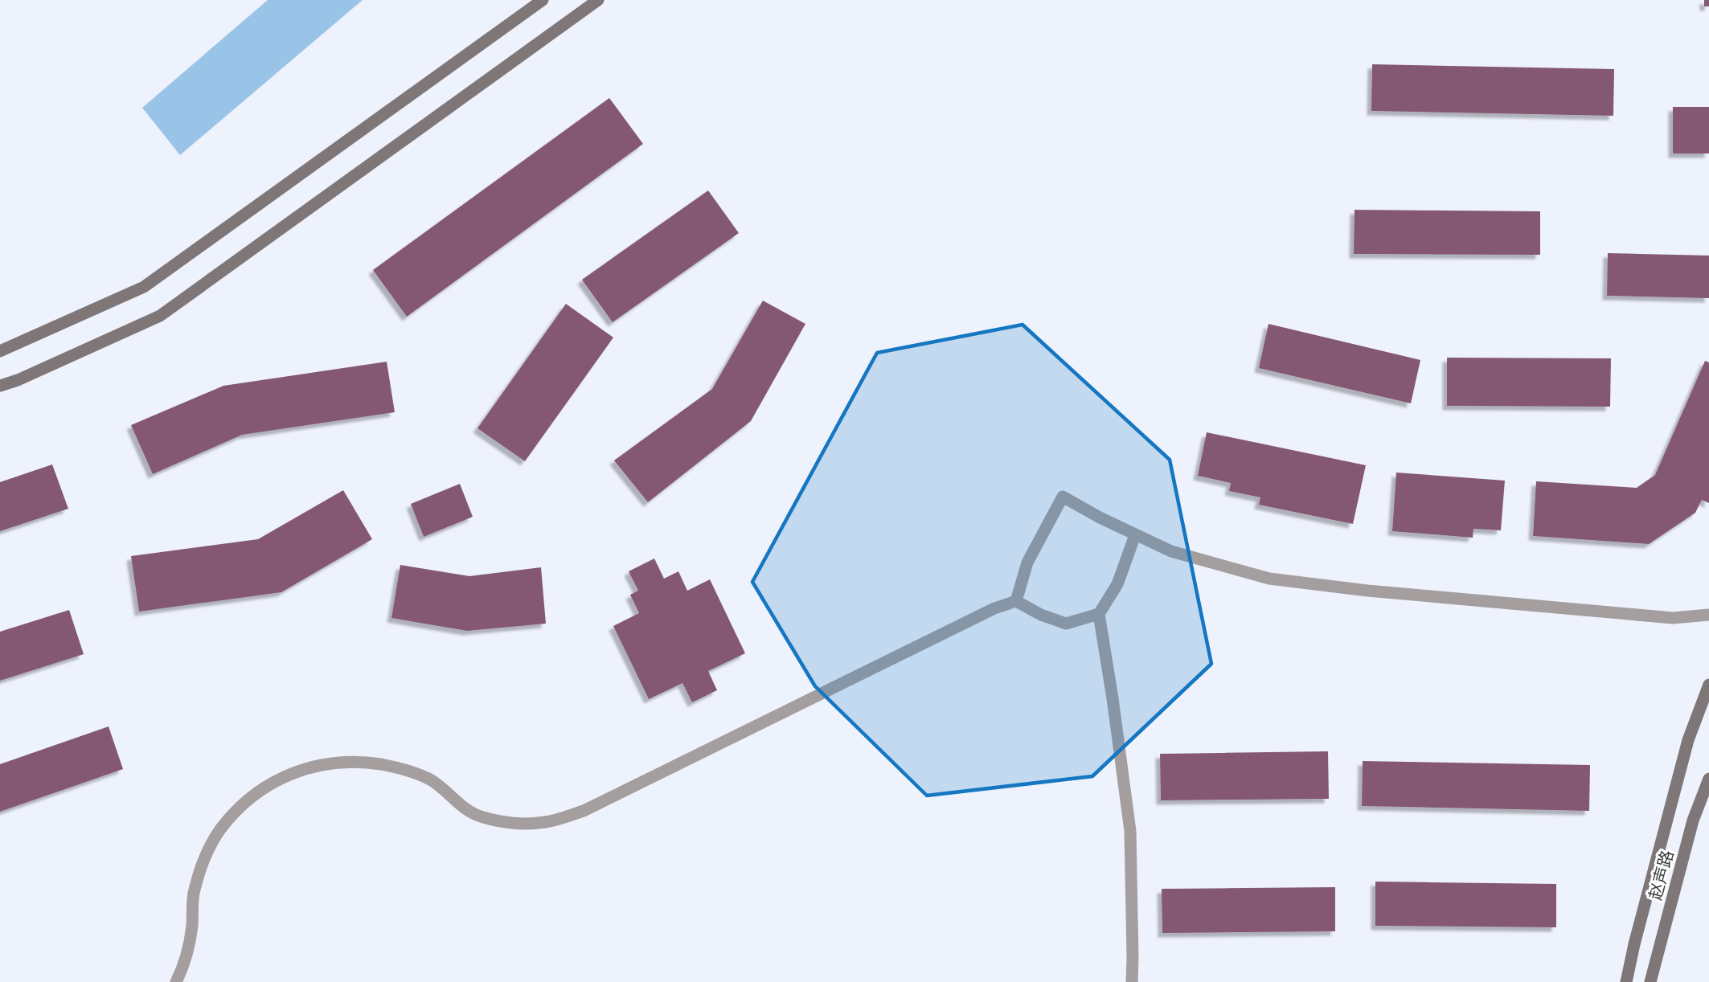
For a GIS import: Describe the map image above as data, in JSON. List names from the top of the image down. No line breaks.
{"streets":{"main road":["赵声路"]}}
